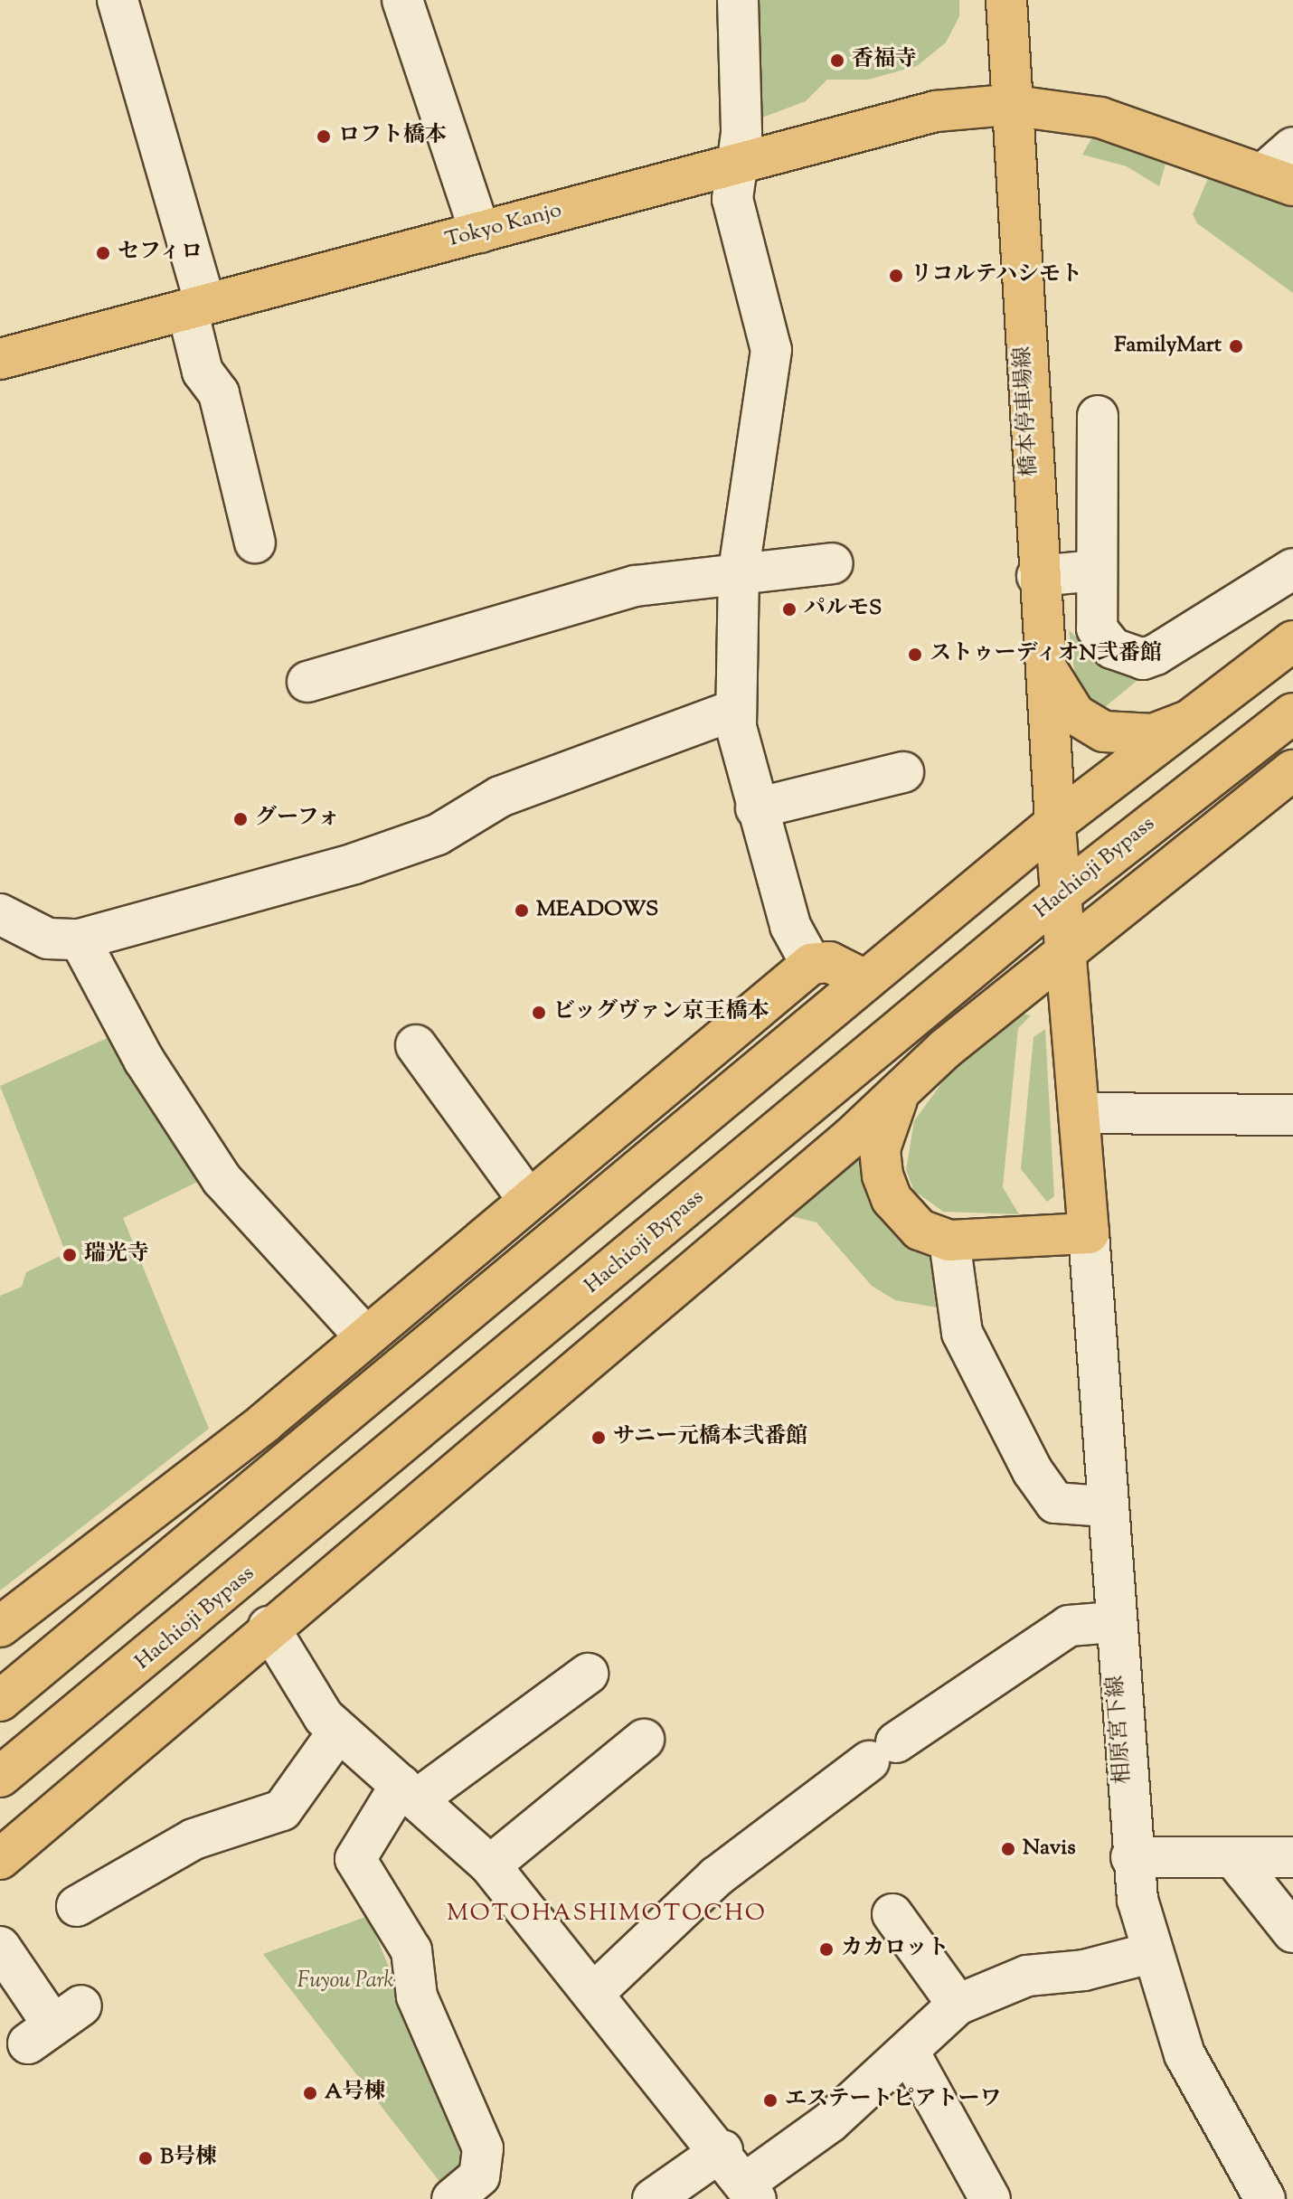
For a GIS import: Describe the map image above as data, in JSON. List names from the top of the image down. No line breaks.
{"streets":{"main road":["Tokyo Kanjo","橋本停車場線","Hachioji Bypass"],"street":["相原宮下線"]},"crossings":[["Tokyo Kanjo","橋本停車場線"],["橋本停車場線","Hachioji Bypass"],["橋本停車場線","相原宮下線"]],"districts":["MOTOHASHIMOTOCHO"],"parks":["Fuyou Park"],"places":["香福寺","ロフト橋本","セフィロ","リコルテハシモト","FamilyMart","パルモS","ストゥーディオN弐番館","グーフォ","MEADOWS","ビッグヴァン京王橋本","瑞光寺","サニー元橋本弐番館","Navis","カカロット","A号棟","エステートピアトーワ","B号棟"]}
